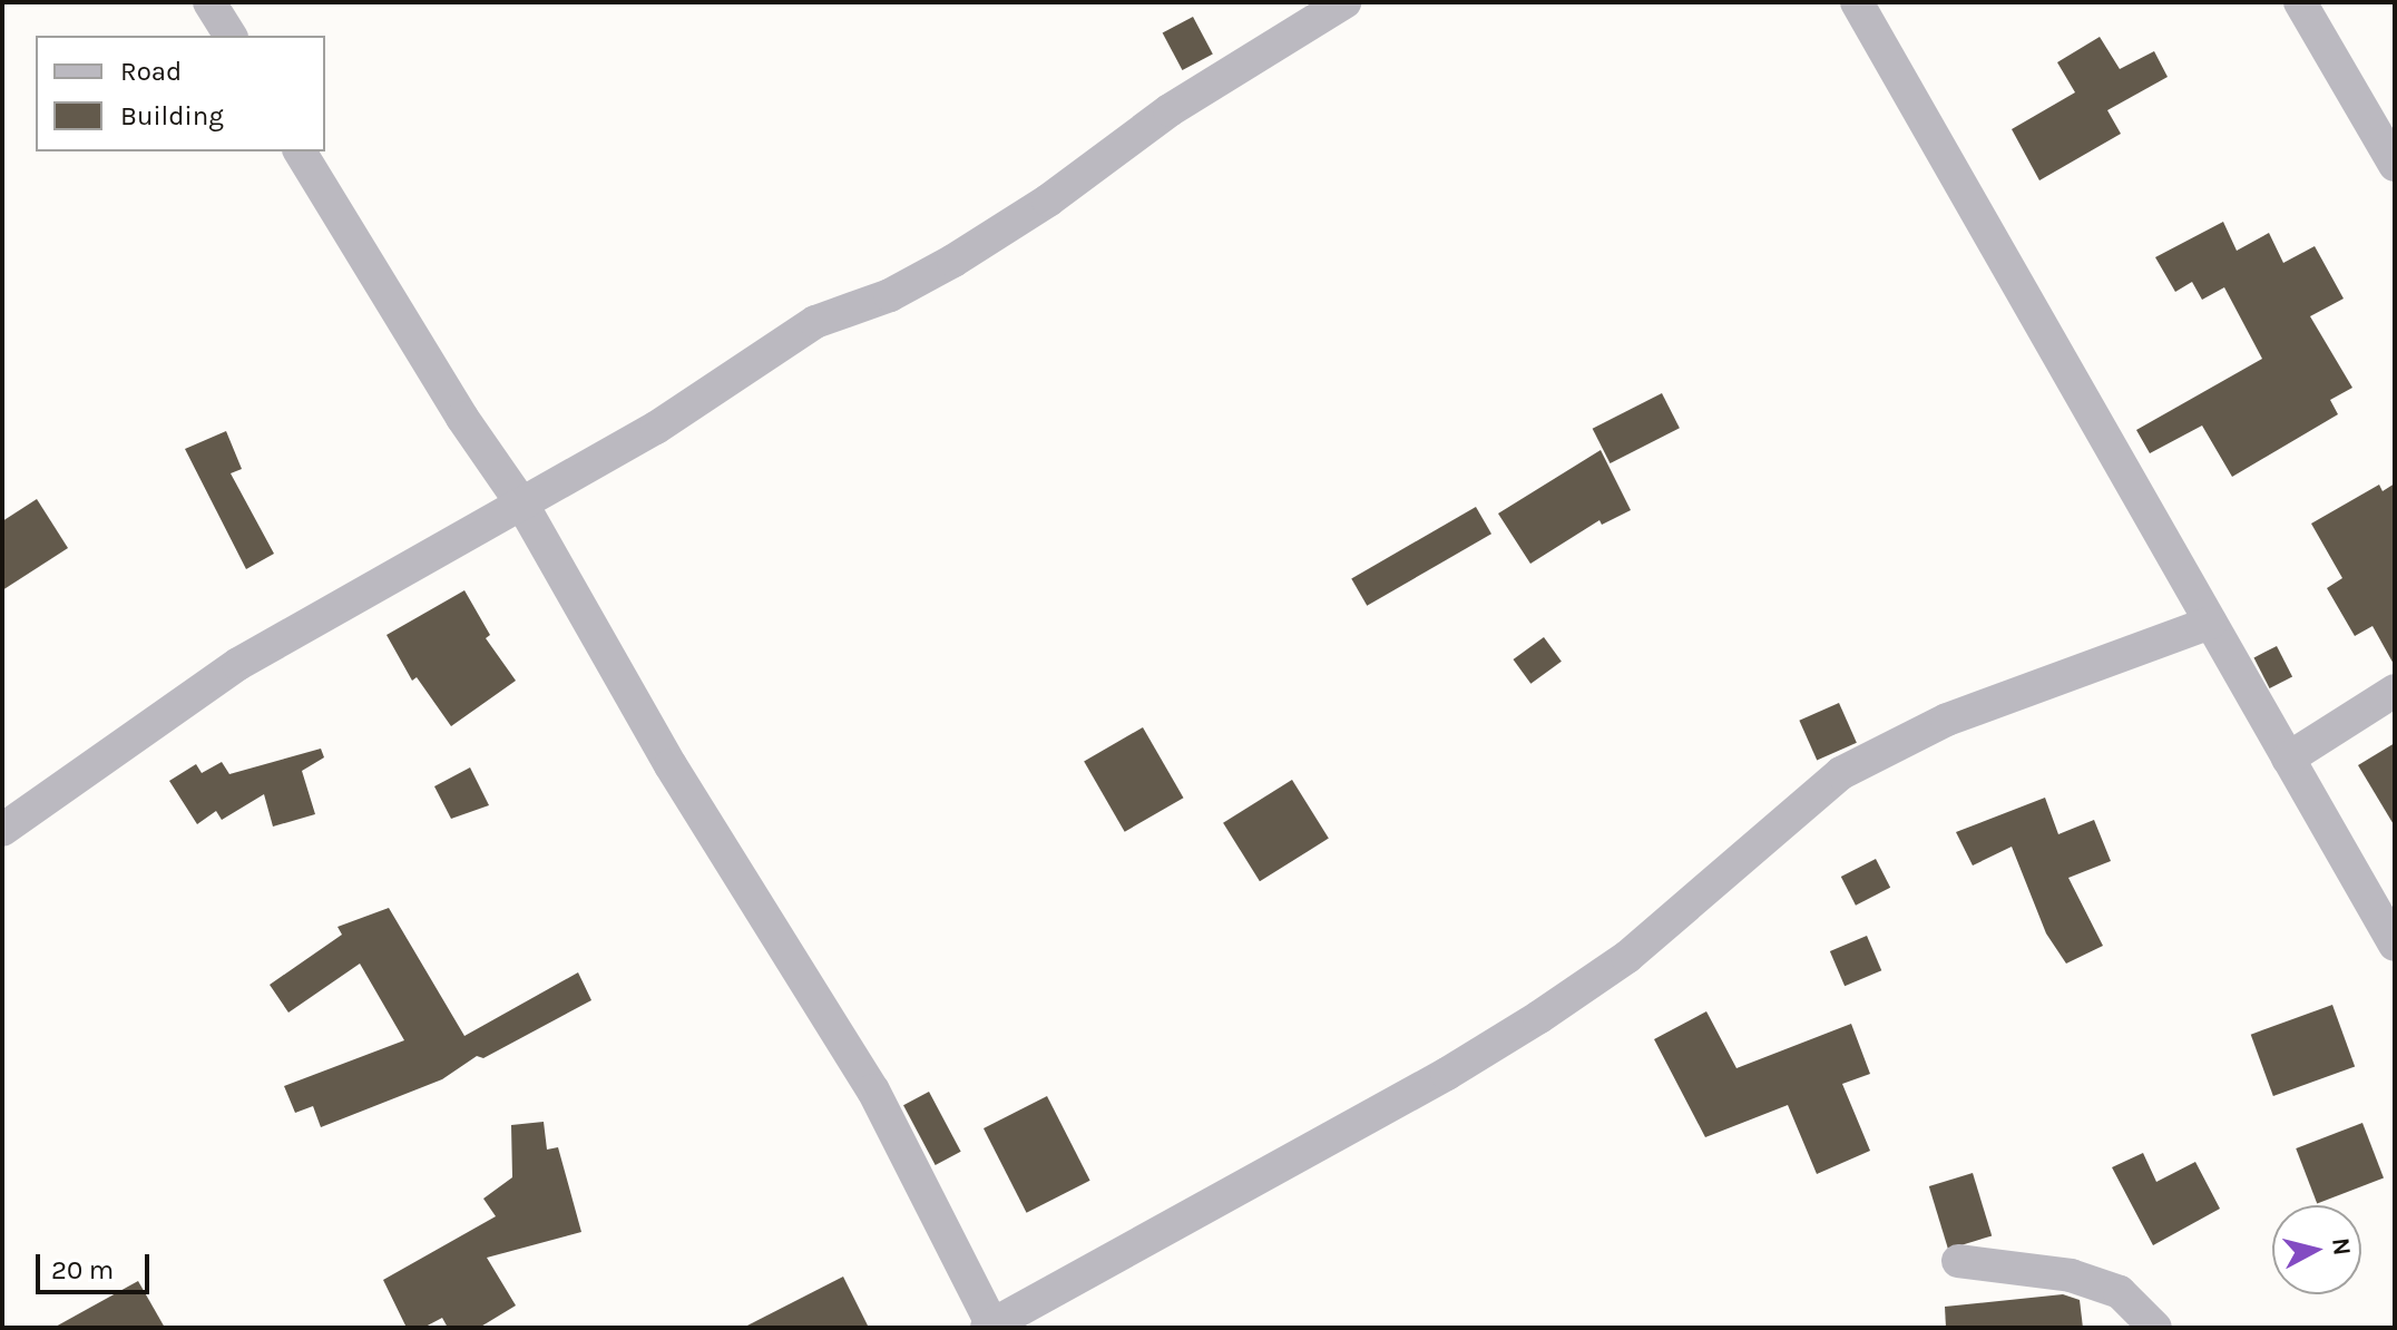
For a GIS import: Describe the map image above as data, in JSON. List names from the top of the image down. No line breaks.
{"legend":["Road","Building"],"scale_bar":"20 m","north":"right"}
